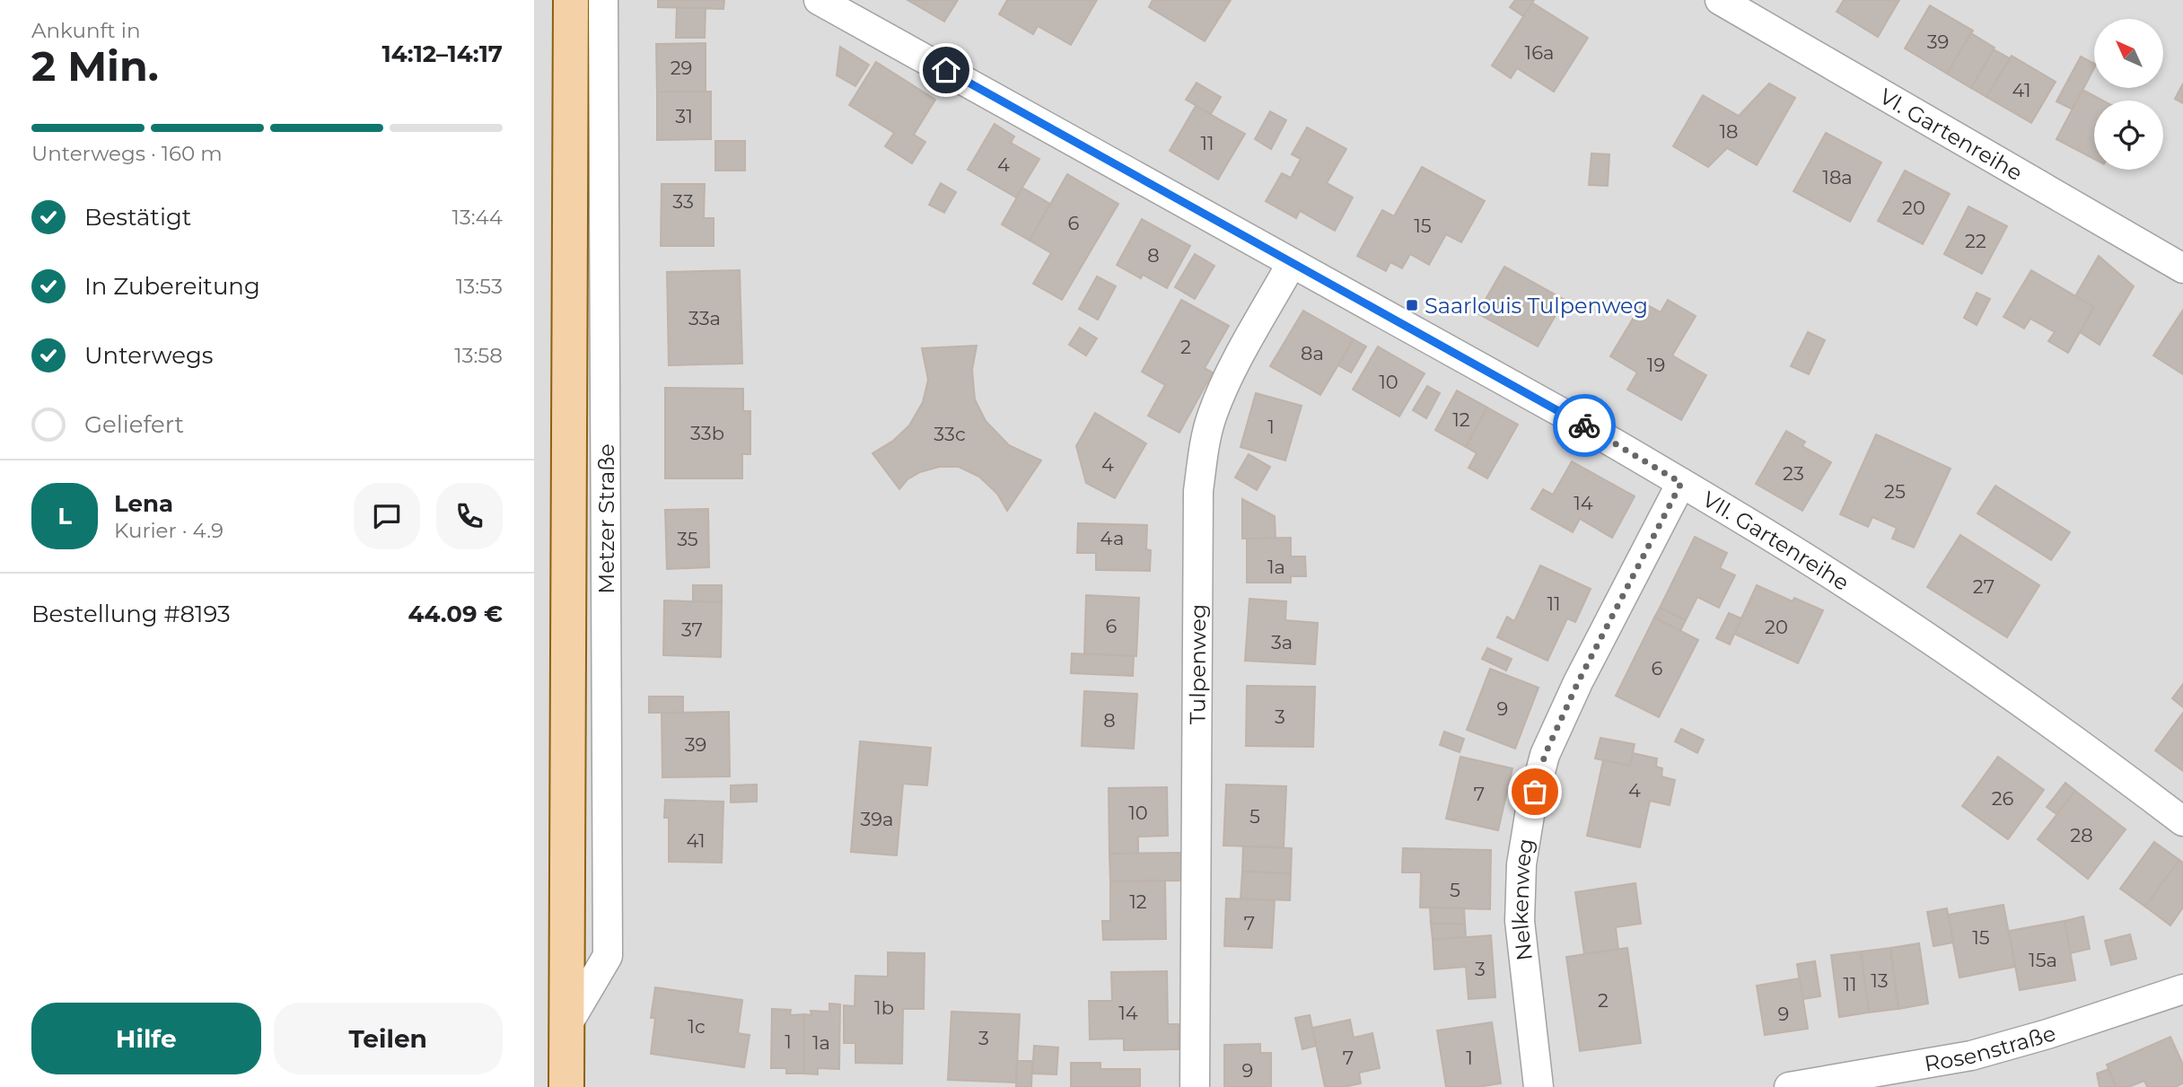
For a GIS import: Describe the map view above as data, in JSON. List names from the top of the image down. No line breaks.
{"streets":{"main road":["Metzer Straße"],"street":["VI. Gartenreihe","VII. Gartenreihe","Tulpenweg","Nelkenweg","Rosenstraße"]},"crossings":[["VII. Gartenreihe","Tulpenweg"],["VII. Gartenreihe","Nelkenweg"]],"places":{"transit":["Saarlouis Tulpenweg"]},"house_numbers":["39","16a","29","41","31","18","11","4","18a","33","20","6","15","22","8","33a","2","8a","19","10","12","1","33b","33c","4","23","25","14","4a","35","1a","27","11","6","20","37","3a","6","9","3","8","39","4","7","26","10","5","39a","28","41","5","12","7","15","15a","3","13","11","2","1b","14","9","1c","3","1","1a","7","1","9"],"north":"top left","page":{"heading":["2 Min.","Ankunft in","14:12–14:17"],"panel":["Lena","Kurier · 4.9","Bestellung #8193","44.09 €"],"bar":"Unterwegs · 160 m","list":[["Bestätigt","13:44"],["In Zubereitung","13:53"],["Unterwegs","13:58"],"Geliefert"],"round":"L","buttons":["Hilfe","Teilen"]}}
